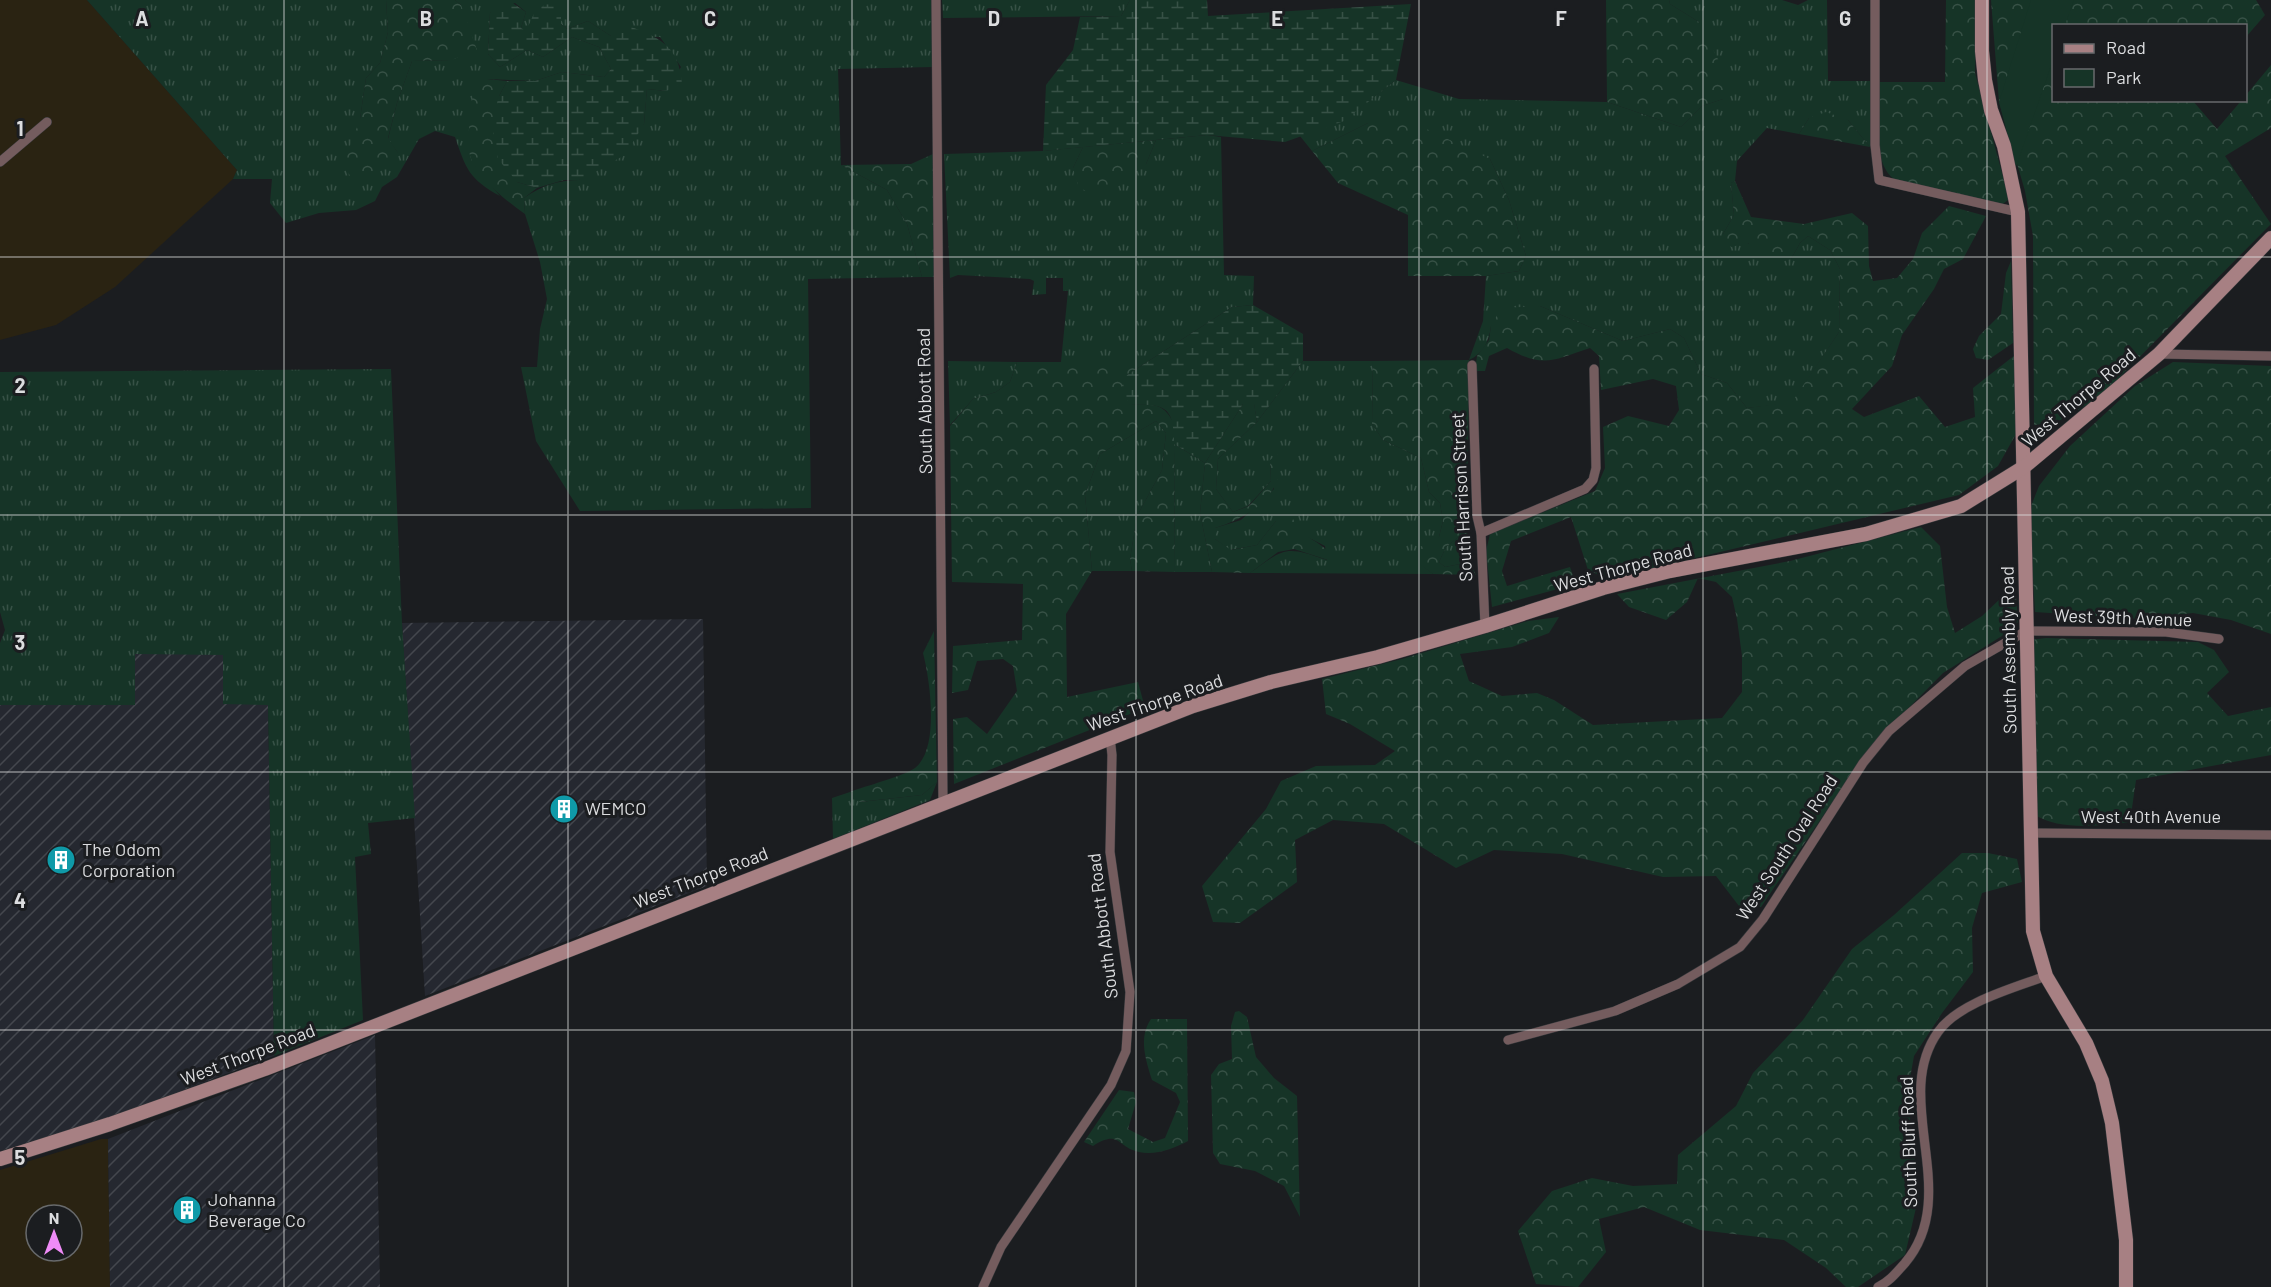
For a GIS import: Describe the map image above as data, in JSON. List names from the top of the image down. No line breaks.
{"streets":{"street":["West Thorpe Road","South Abbott Road","South Harrison Street","West 39th Avenue","South Assembly Road","West 40th Avenue","West South Oval Road","South Bluff Road"]},"crossings":[["West Thorpe Road","South Abbott Road"],["West Thorpe Road","South Harrison Street"],["West Thorpe Road","South Assembly Road"],["West 39th Avenue","South Assembly Road"],["West 39th Avenue","West South Oval Road"],["South Assembly Road","West 40th Avenue"],["South Assembly Road","West South Oval Road"],["South Assembly Road","South Bluff Road"]],"places":{"building":["WEMCO","The Odom Corporation","Johanna Beverage Co"]},"legend":["Road","Park"],"north":"top","grid":{"columns":["A","B","C","D","E","F","G"],"rows":["1","2","3","4","5"]}}
